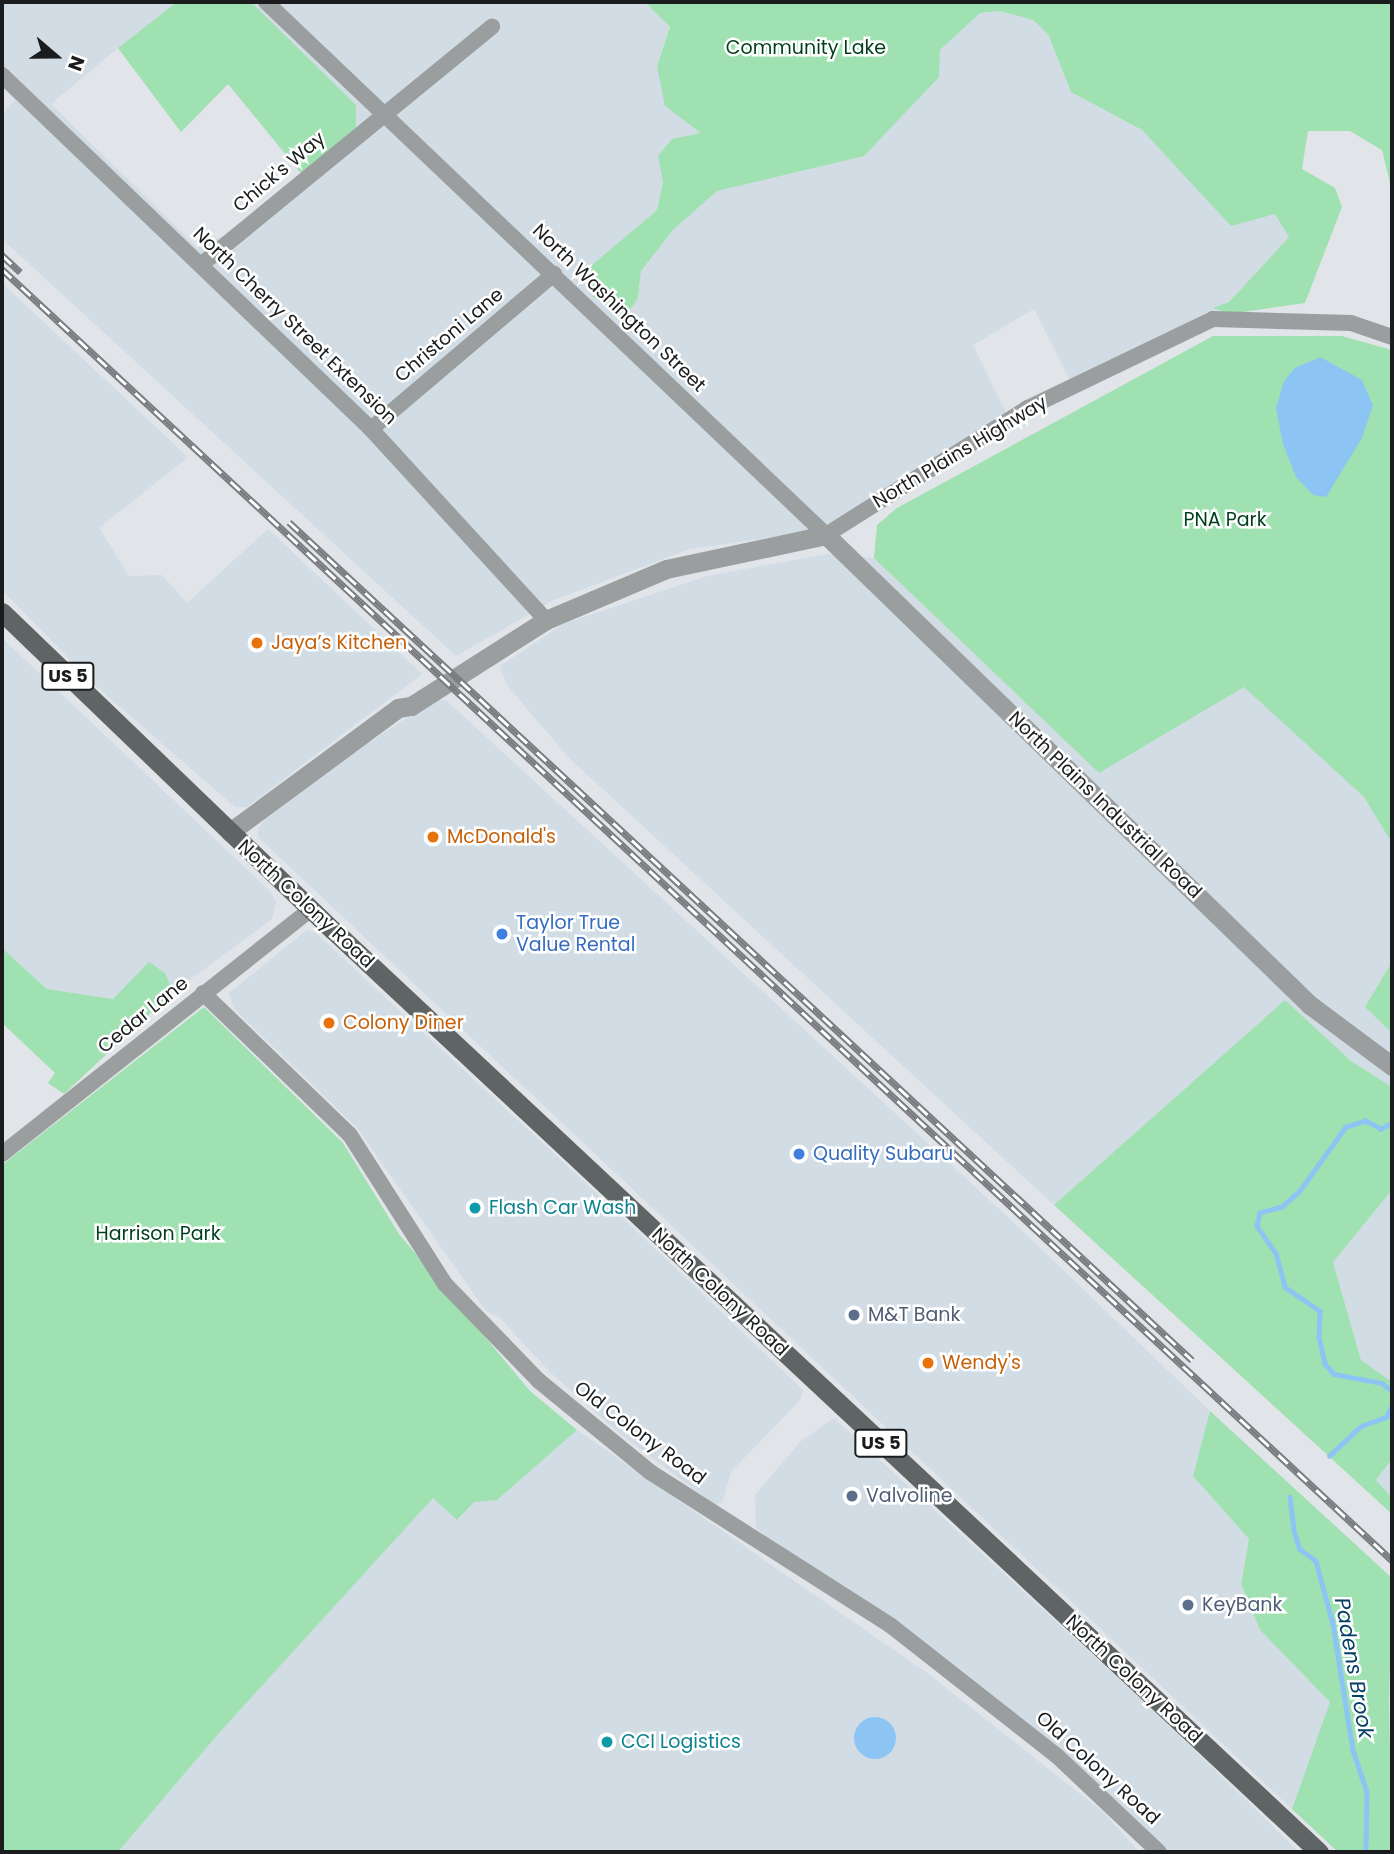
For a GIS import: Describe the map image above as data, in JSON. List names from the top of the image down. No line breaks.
{"streets":{"main road":["US 5","North Colony Road"],"street":["Chick's Way","North Washington Street","North Cherry Street Extension","Christoni Lane","North Plains Highway","North Plains Industrial Road","Cedar Lane","Old Colony Road"]},"crossings":[["Chick's Way","North Washington Street"],["Chick's Way","North Cherry Street Extension"],["North Washington Street","Christoni Lane"],["North Washington Street","North Plains Highway"],["North Washington Street","North Plains Industrial Road"],["North Cherry Street Extension","Christoni Lane"],["North Cherry Street Extension","North Plains Highway"],["North Plains Highway","North Plains Industrial Road"],["North Plains Highway","North Colony Road"],["North Colony Road","Cedar Lane"],["Cedar Lane","Old Colony Road"]],"water":["Padens Brook"],"parks":["Community Lake","PNA Park","Harrison Park"],"places":["Jaya’s Kitchen","McDonald's","Taylor True Value Rental","Colony Diner","Quality Subaru","Flash Car Wash","M&T Bank","Wendy's","Valvoline","KeyBank","CCI Logistics"],"north":"right"}
